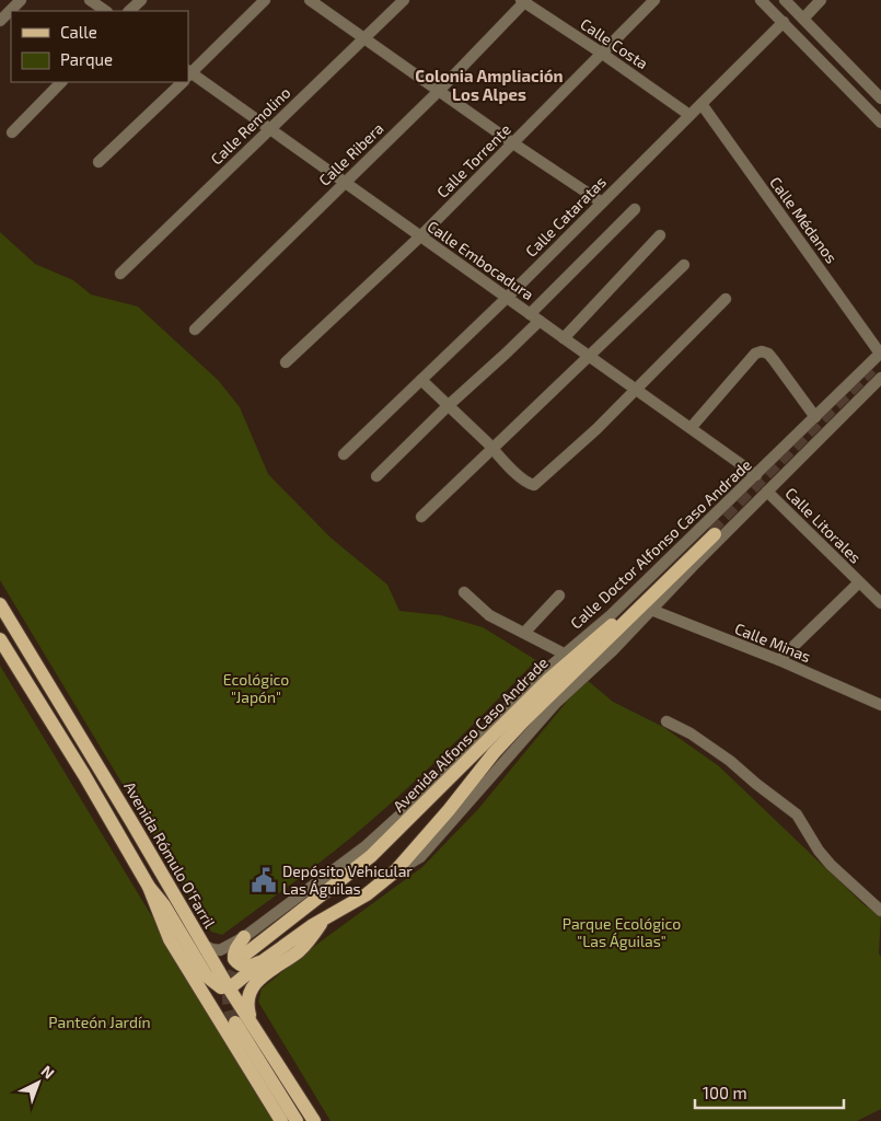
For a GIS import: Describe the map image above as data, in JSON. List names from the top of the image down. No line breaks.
{"streets":{"main road":["Avenida Alfonso Caso Andrade","Avenida Rómulo O'Farril"],"street":["Calle Costa","Calle Remolino","Calle Ribera","Calle Torrente","Calle Cataratas","Calle Médanos","Calle Embocadura","Calle Litorales","Calle Doctor Alfonso Caso Andrade","Calle Minas"]},"crossings":[["Calle Costa","Calle Ribera"],["Calle Costa","Calle Torrente"],["Calle Costa","Calle Cataratas"],["Calle Remolino","Calle Embocadura"],["Calle Ribera","Calle Embocadura"],["Calle Torrente","Calle Embocadura"],["Calle Cataratas","Calle Médanos"],["Calle Cataratas","Calle Embocadura"],["Calle Médanos","Calle Doctor Alfonso Caso Andrade"],["Calle Embocadura","Calle Doctor Alfonso Caso Andrade"],["Calle Doctor Alfonso Caso Andrade","Avenida Alfonso Caso Andrade"],["Calle Doctor Alfonso Caso Andrade","Avenida Rómulo O'Farril"],["Avenida Alfonso Caso Andrade","Avenida Rómulo O'Farril"]],"districts":["Colonia Ampliación Los Alpes"],"parks":["Ecológico \"Japón\"","Parque Ecológico \"Las Águilas\"","Panteón Jardín"],"places":{"public building":["Depósito Vehicular Las Águilas"]},"legend":["Calle","Parque"],"scale_bar":"100 m","north":"top right"}
